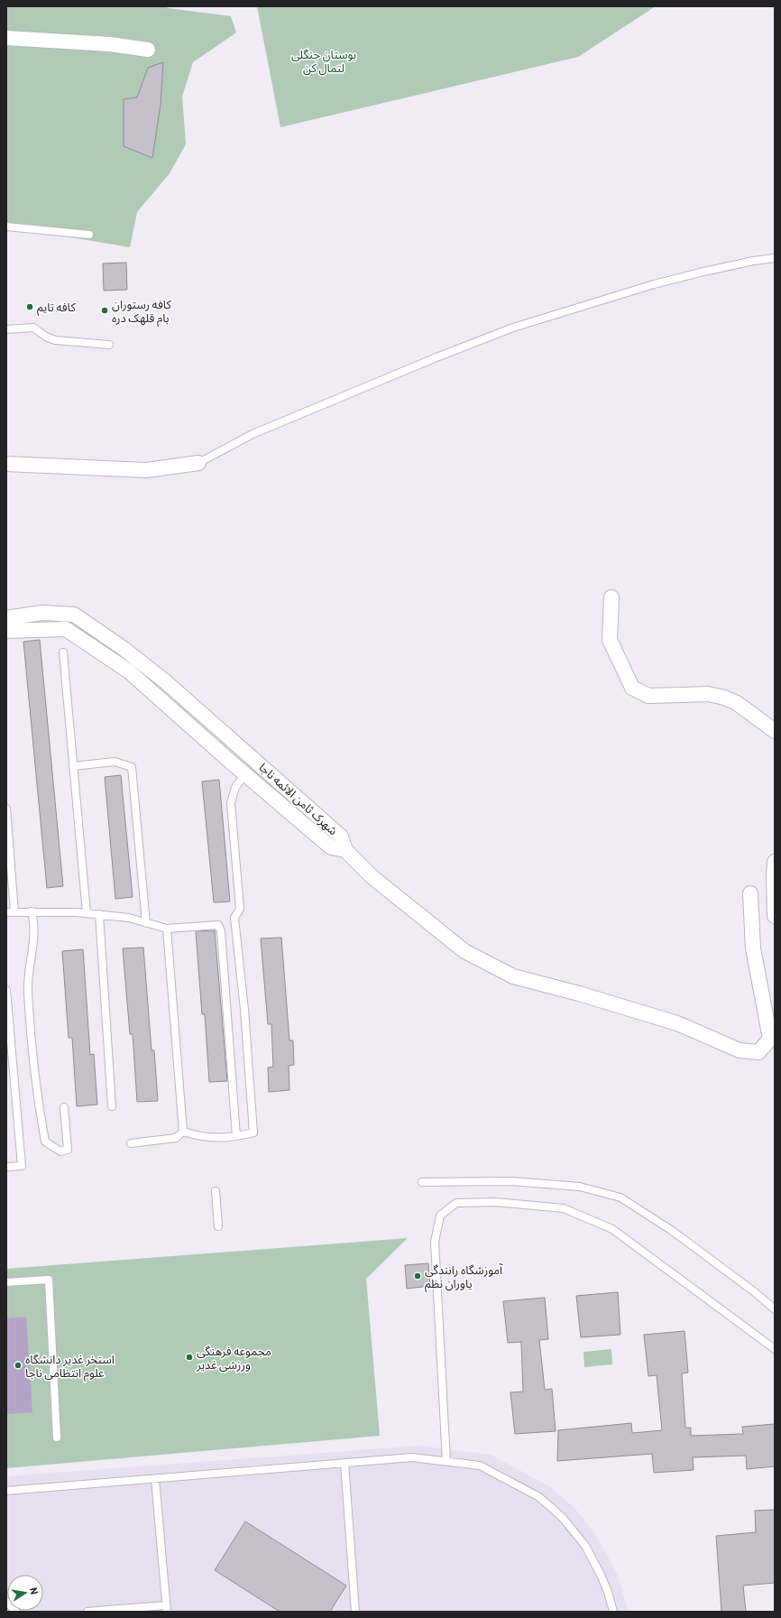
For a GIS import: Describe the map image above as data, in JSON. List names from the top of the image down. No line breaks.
{"streets":{"street":["شهرک ثامن الائمه ناجا"]},"parks":["بوستان جنگلی لتمال کن"],"places":["کافه تایم","کافه رستوران بام قلهک دره","آموزشگاه رانندگی یاوران نظم","مجموعه فرهنگی ورزشی غدیر","استخر غدیر دانشگاه علوم انتظامی ناجا"],"north":"right"}
